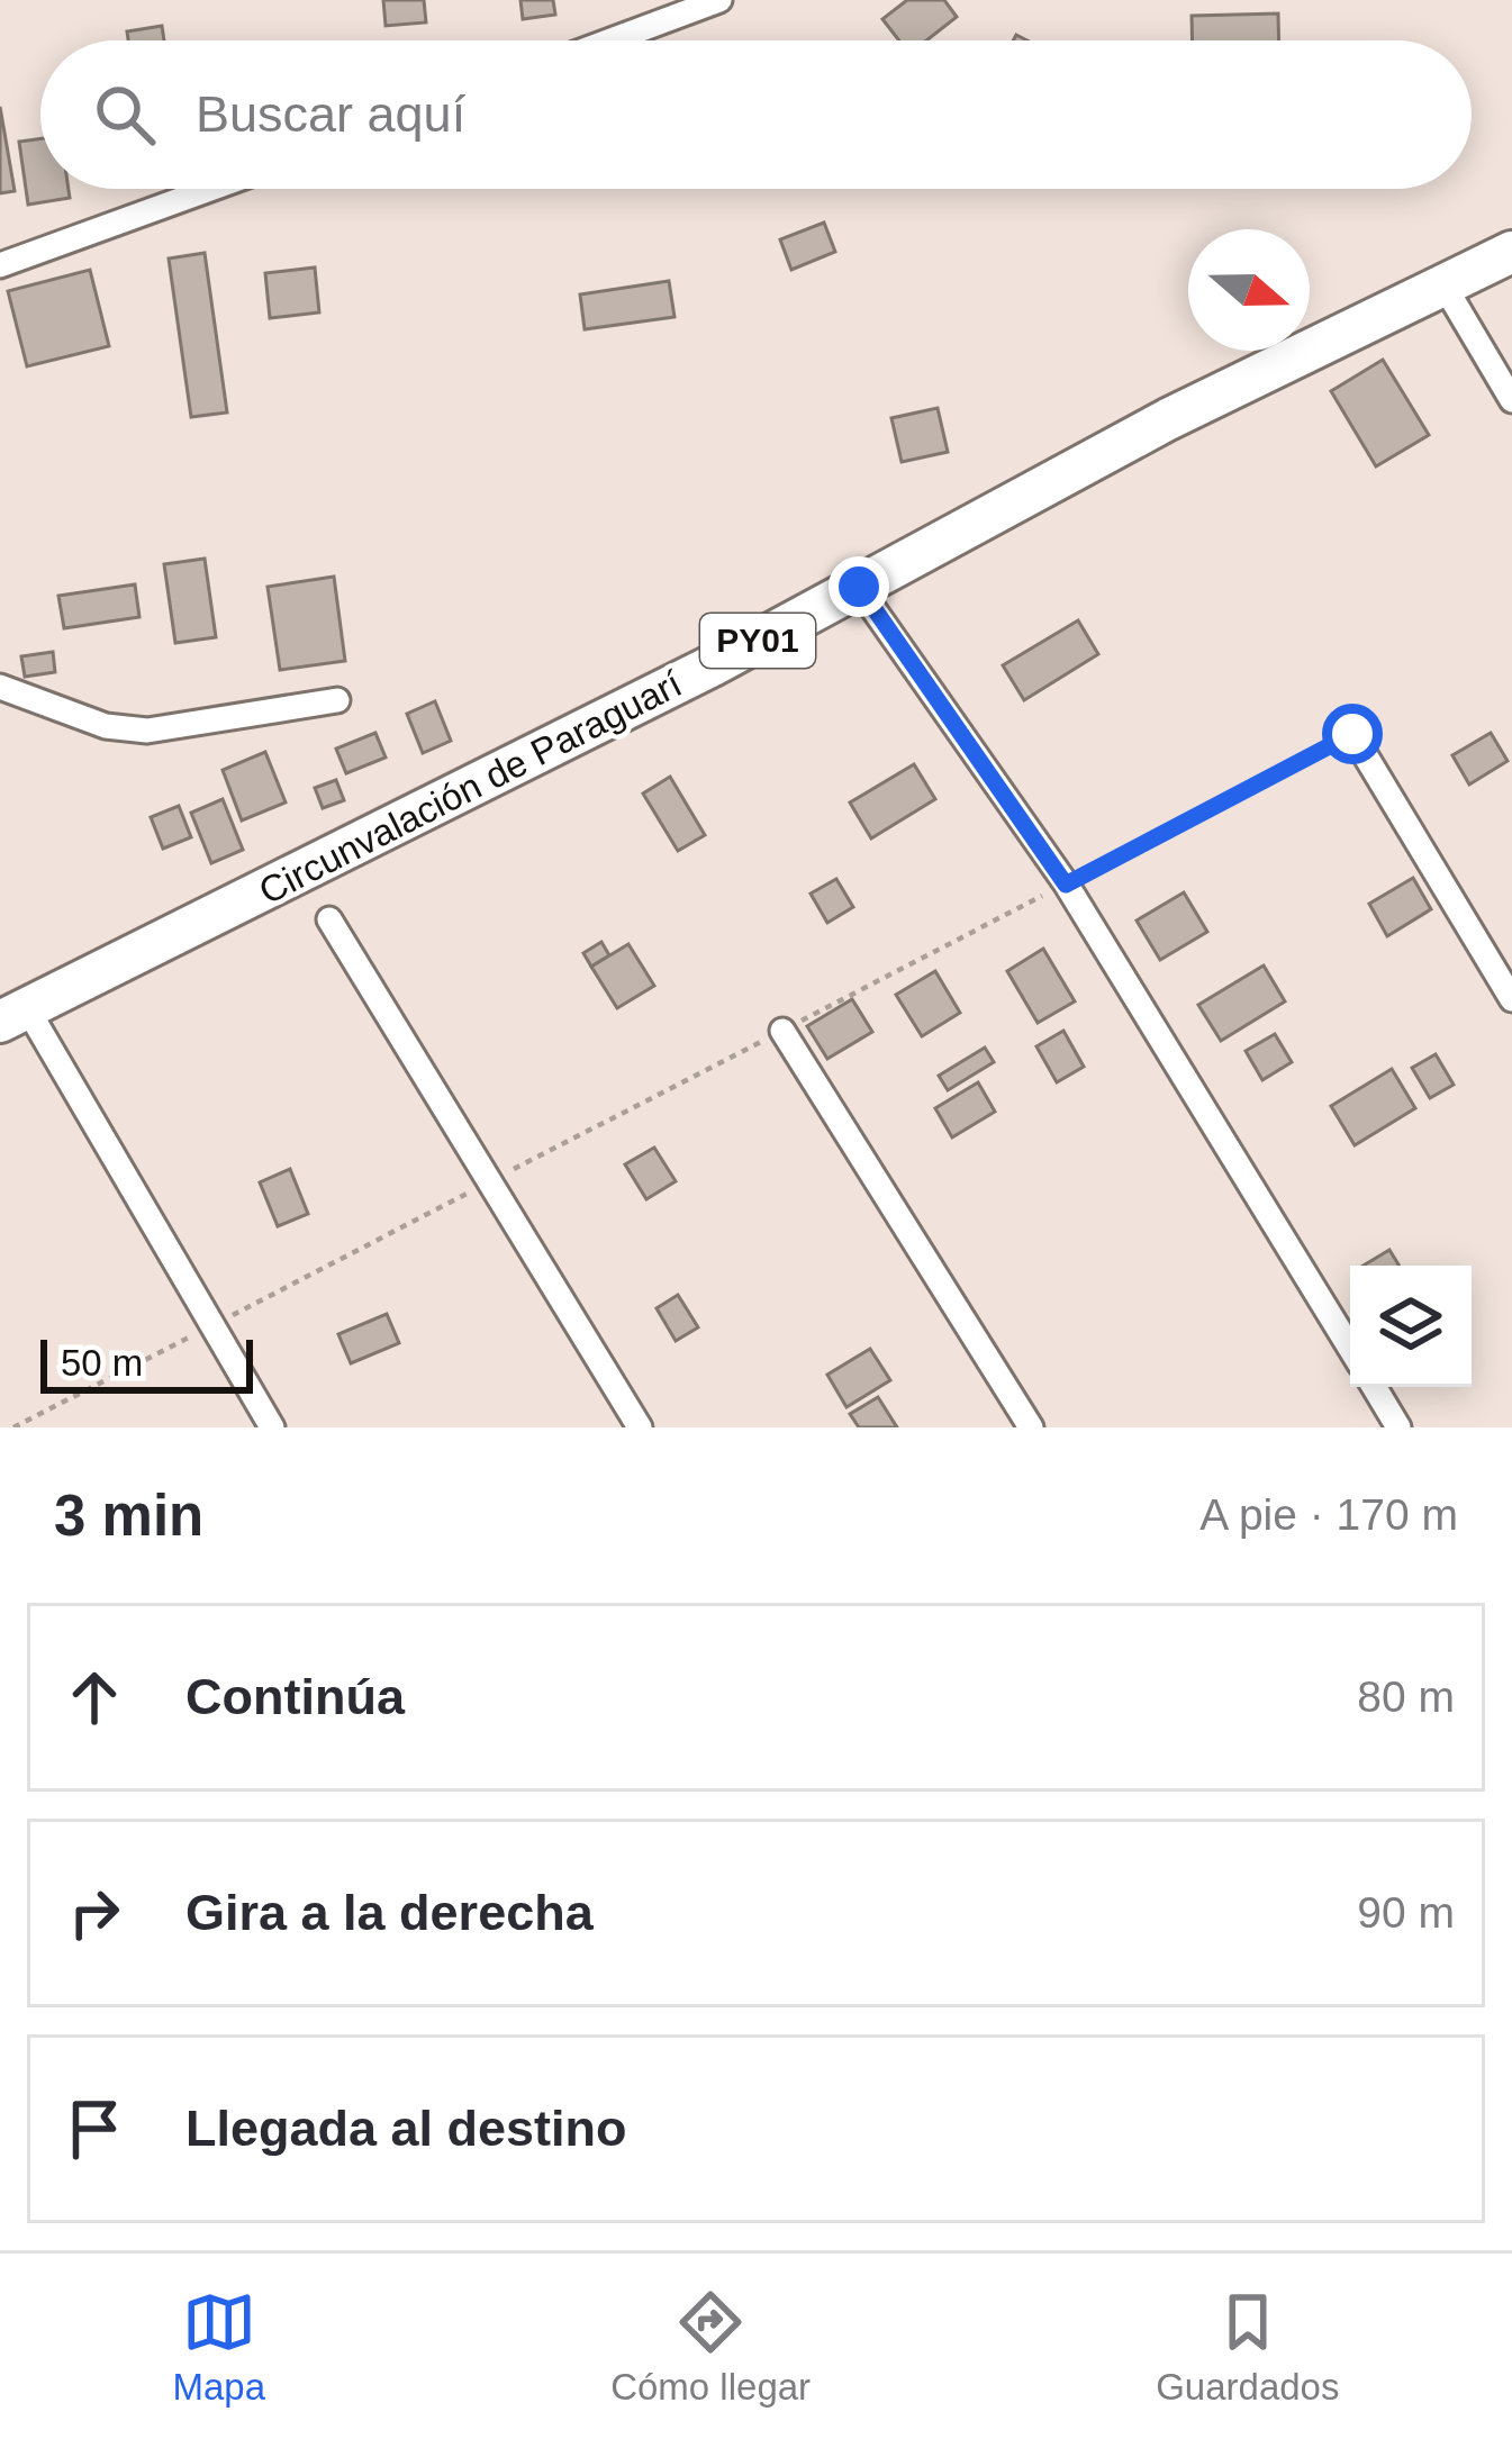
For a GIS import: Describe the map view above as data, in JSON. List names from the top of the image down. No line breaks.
{"streets":{"highway":["PY01","Circunvalación de Paraguarí"]},"scale_bar":"50 m","north":"right","page":{"search":"Buscar aquí","scale":"50 m","heading":["3 min","A pie · 170 m"],"list":[["Continúa","80 m"],["Gira a la derecha","90 m"],"Llegada al destino"],"nav":["Mapa","Cómo llegar","Guardados"]}}
